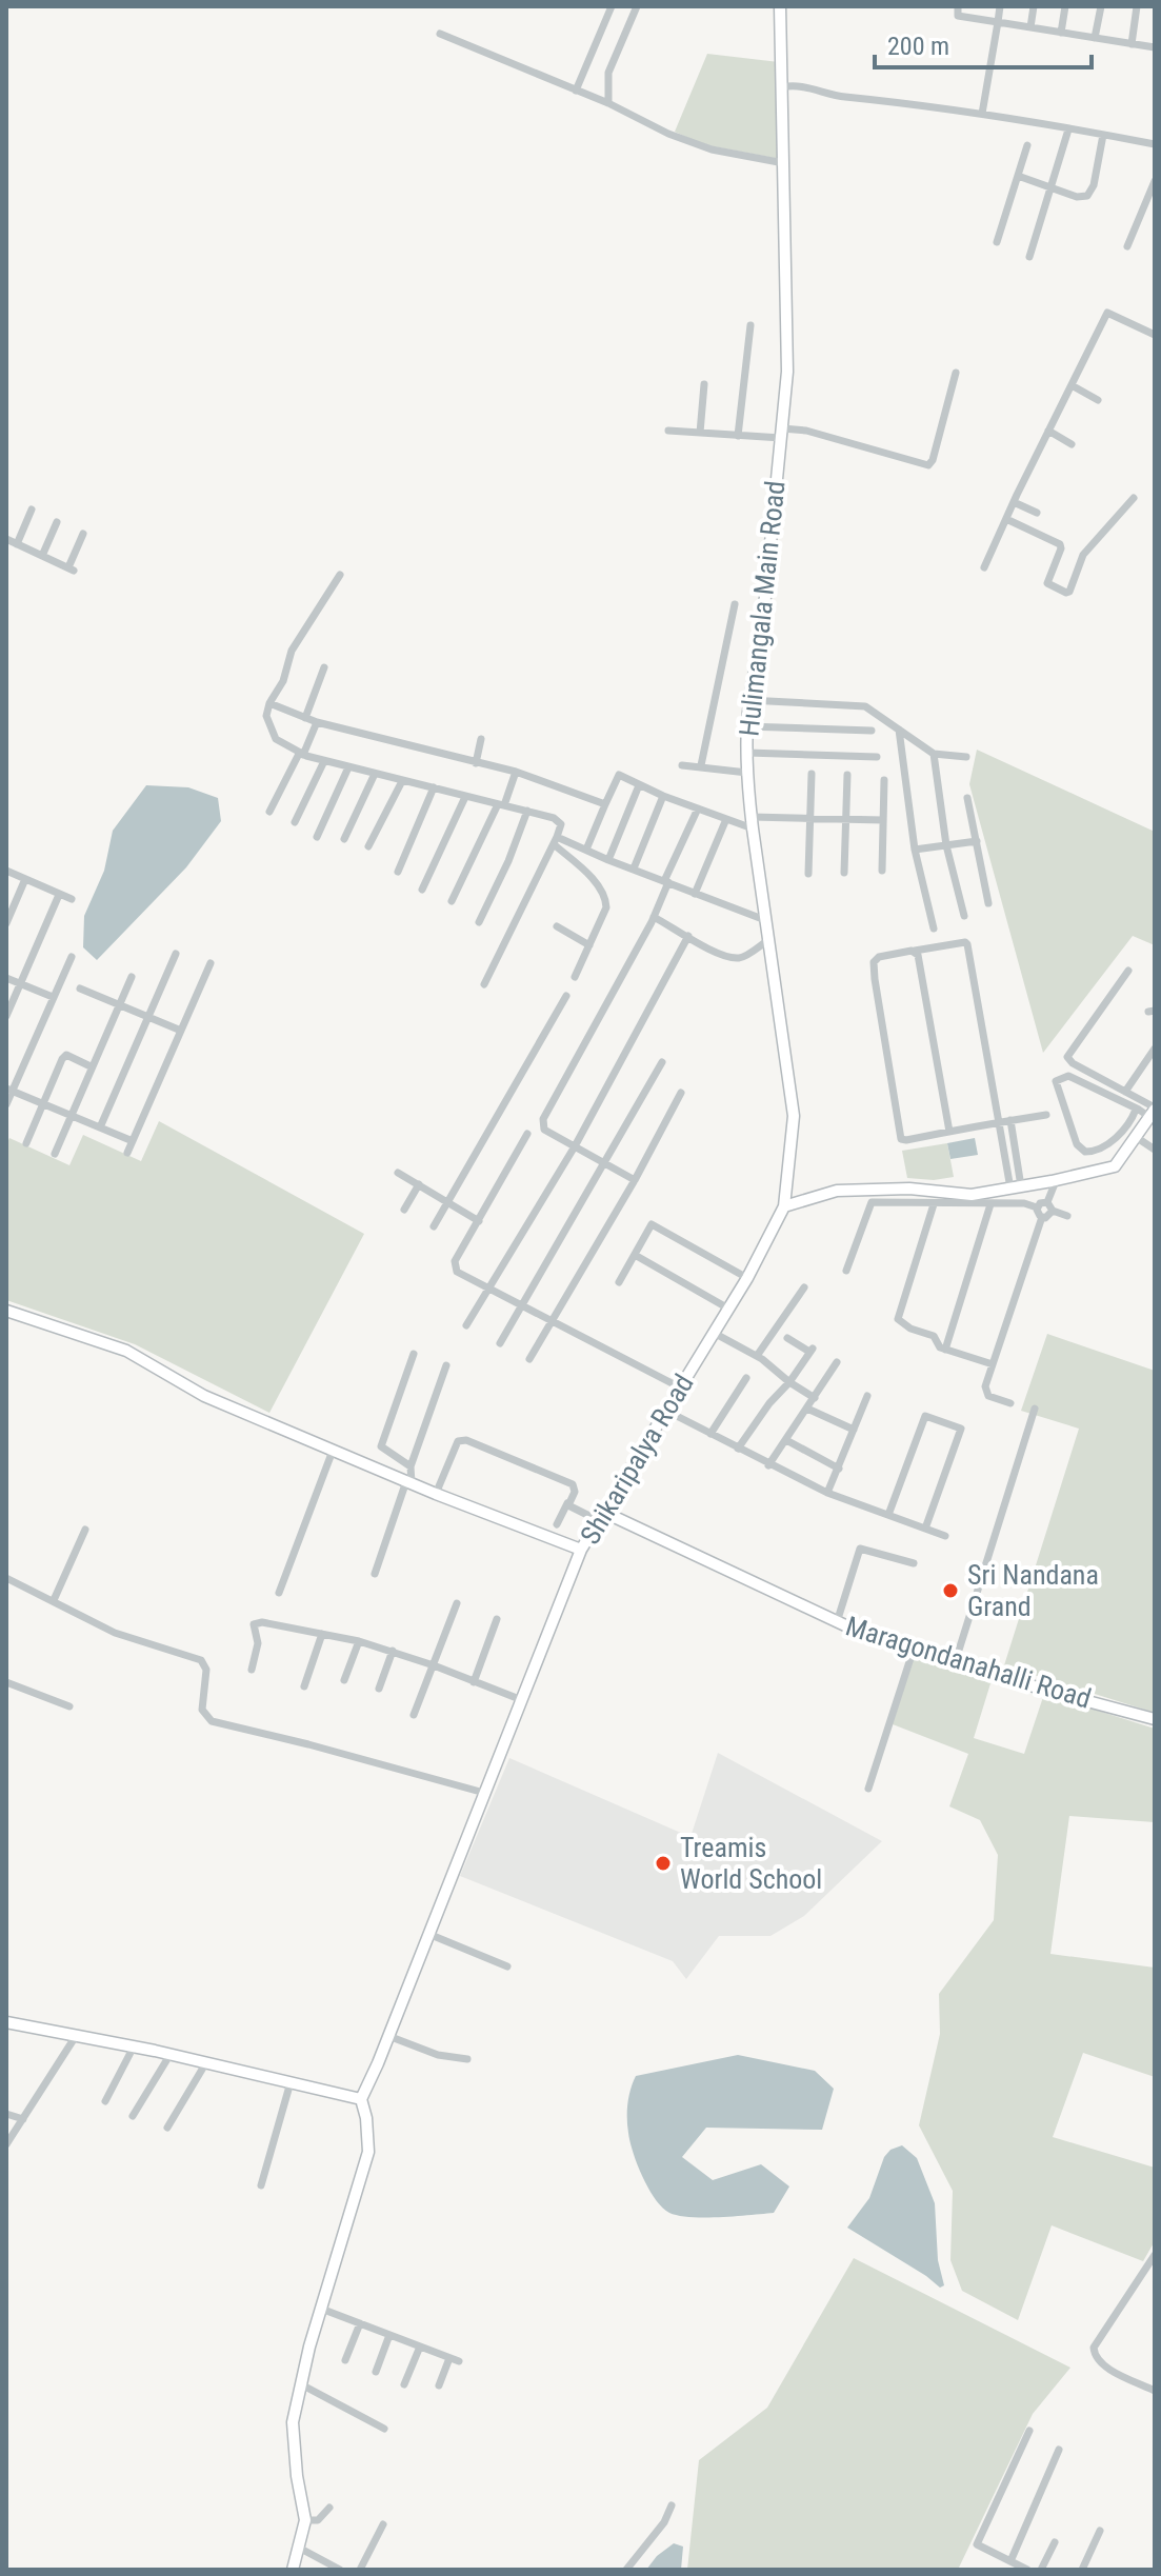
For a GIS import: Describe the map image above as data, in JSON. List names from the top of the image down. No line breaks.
{"streets":{"street":["Hulimangala Main Road","Shikaripalya Road","Maragondanahalli Road"]},"crossings":[["Hulimangala Main Road","Shikaripalya Road"],["Shikaripalya Road","Maragondanahalli Road"]],"places":["Sri Nandana Grand","Treamis World School"],"scale_bar":"200 m"}
